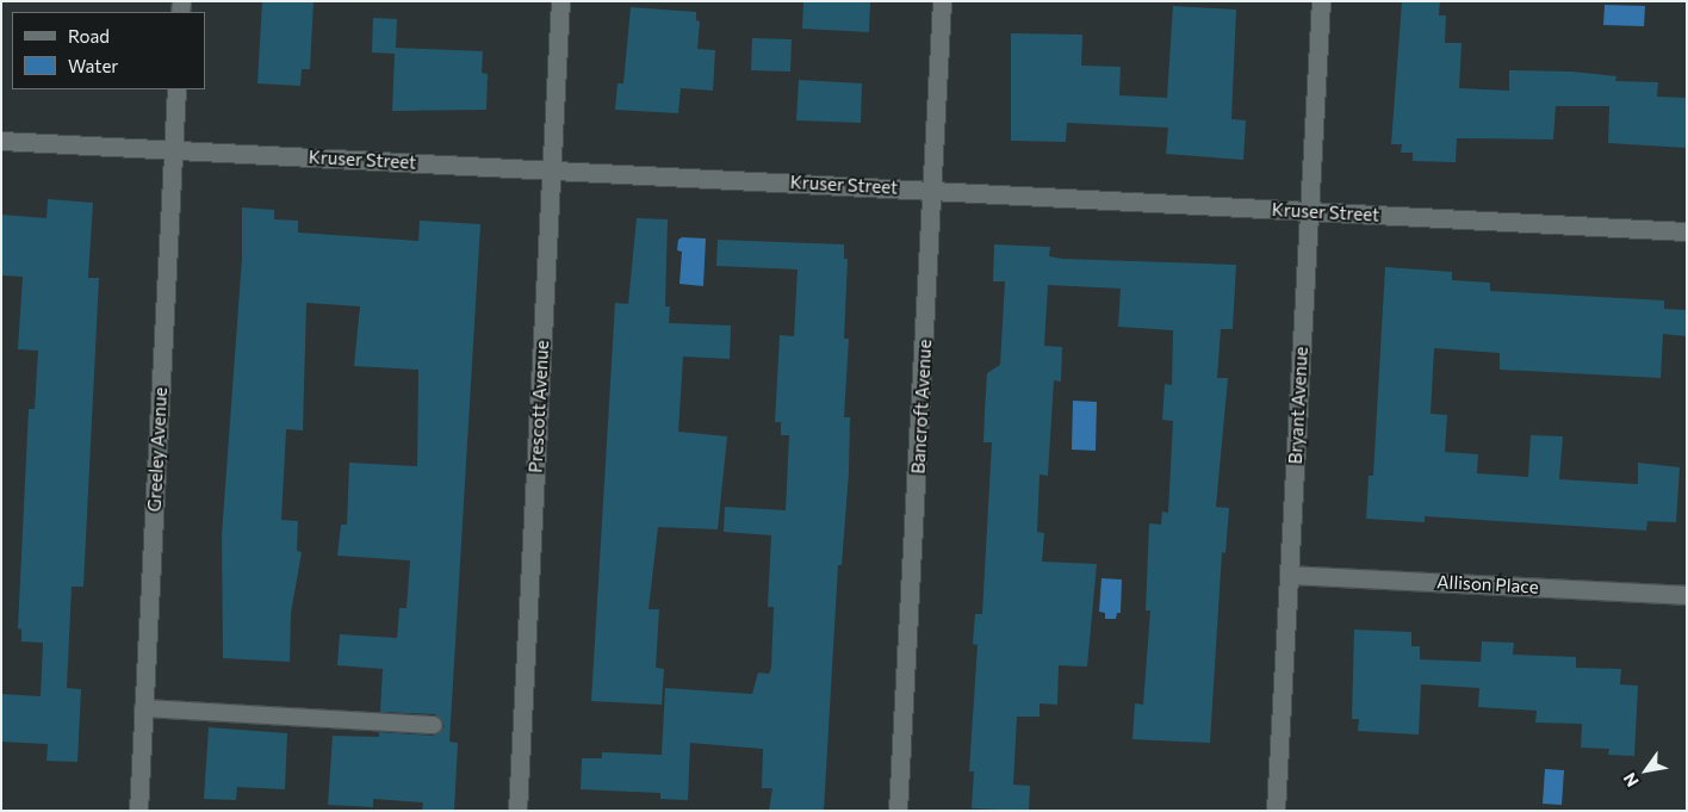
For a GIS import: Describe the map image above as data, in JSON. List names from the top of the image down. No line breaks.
{"streets":{"street":["Kruser Street","Bryant Avenue","Prescott Avenue","Bancroft Avenue","Greeley Avenue","Allison Place"]},"crossings":[["Kruser Street","Bryant Avenue"],["Kruser Street","Prescott Avenue"],["Kruser Street","Bancroft Avenue"],["Kruser Street","Greeley Avenue"],["Bryant Avenue","Allison Place"]],"legend":["Road","Water"],"north":"bottom left"}
